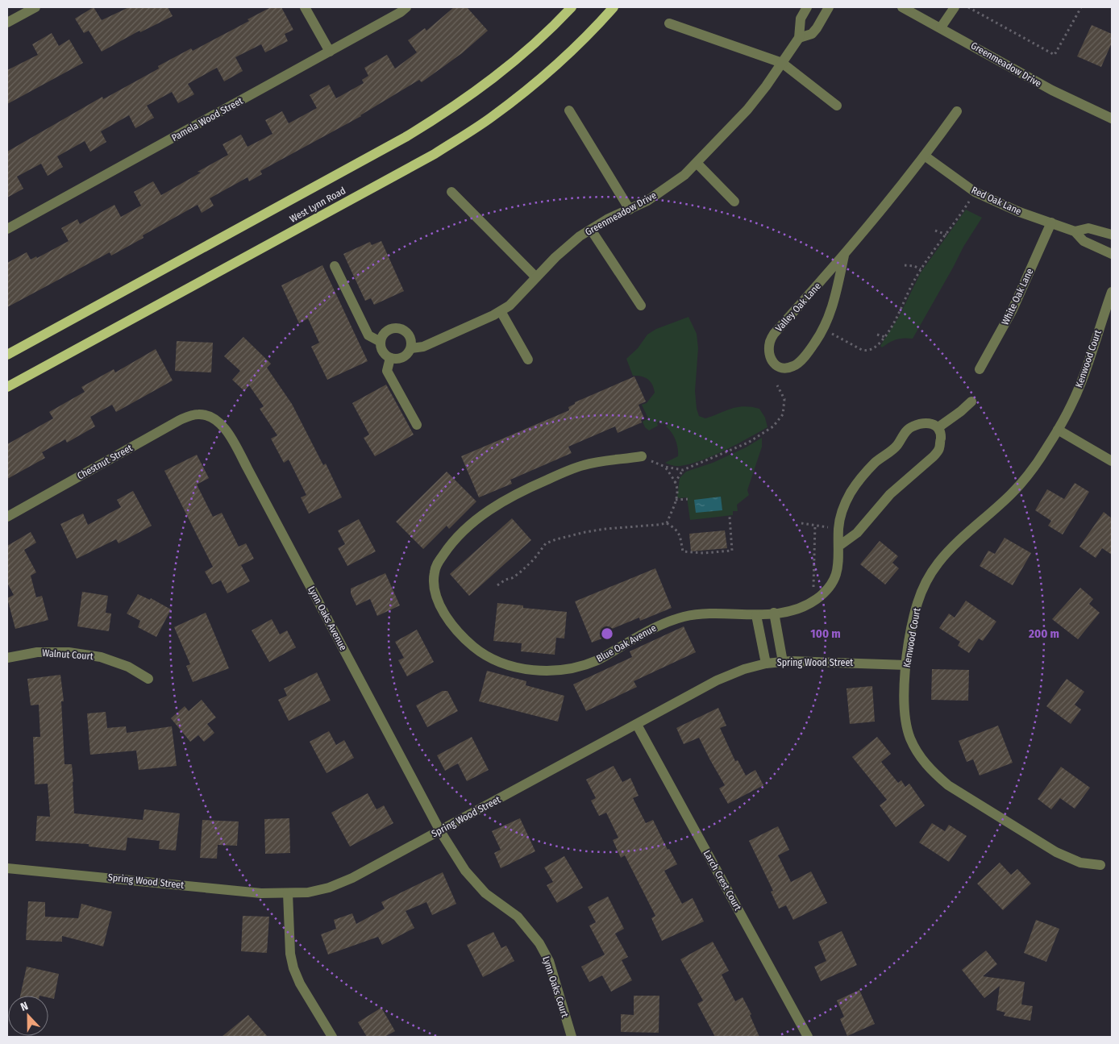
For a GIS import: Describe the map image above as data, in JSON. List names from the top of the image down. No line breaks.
{"streets":{"main road":["West Lynn Road"],"street":["Greenmeadow Drive","Pamela Wood Street","Red Oak Lane","White Oak Lane","Valley Oak Lane","Kenwood Court","Chestnut Street","Lynn Oaks Avenue","Blue Oak Avenue","Walnut Court","Spring Wood Street","Larch Crest Court","Lynn Oaks Court"]},"crossings":[["Red Oak Lane","White Oak Lane"],["Red Oak Lane","Valley Oak Lane"],["Kenwood Court","Spring Wood Street"],["Chestnut Street","Lynn Oaks Avenue"],["Lynn Oaks Avenue","Spring Wood Street"],["Lynn Oaks Avenue","Lynn Oaks Court"],["Spring Wood Street","Larch Crest Court"],["Spring Wood Street","Lynn Oaks Court"]],"north":"top","rings":["100 m","200 m"]}
